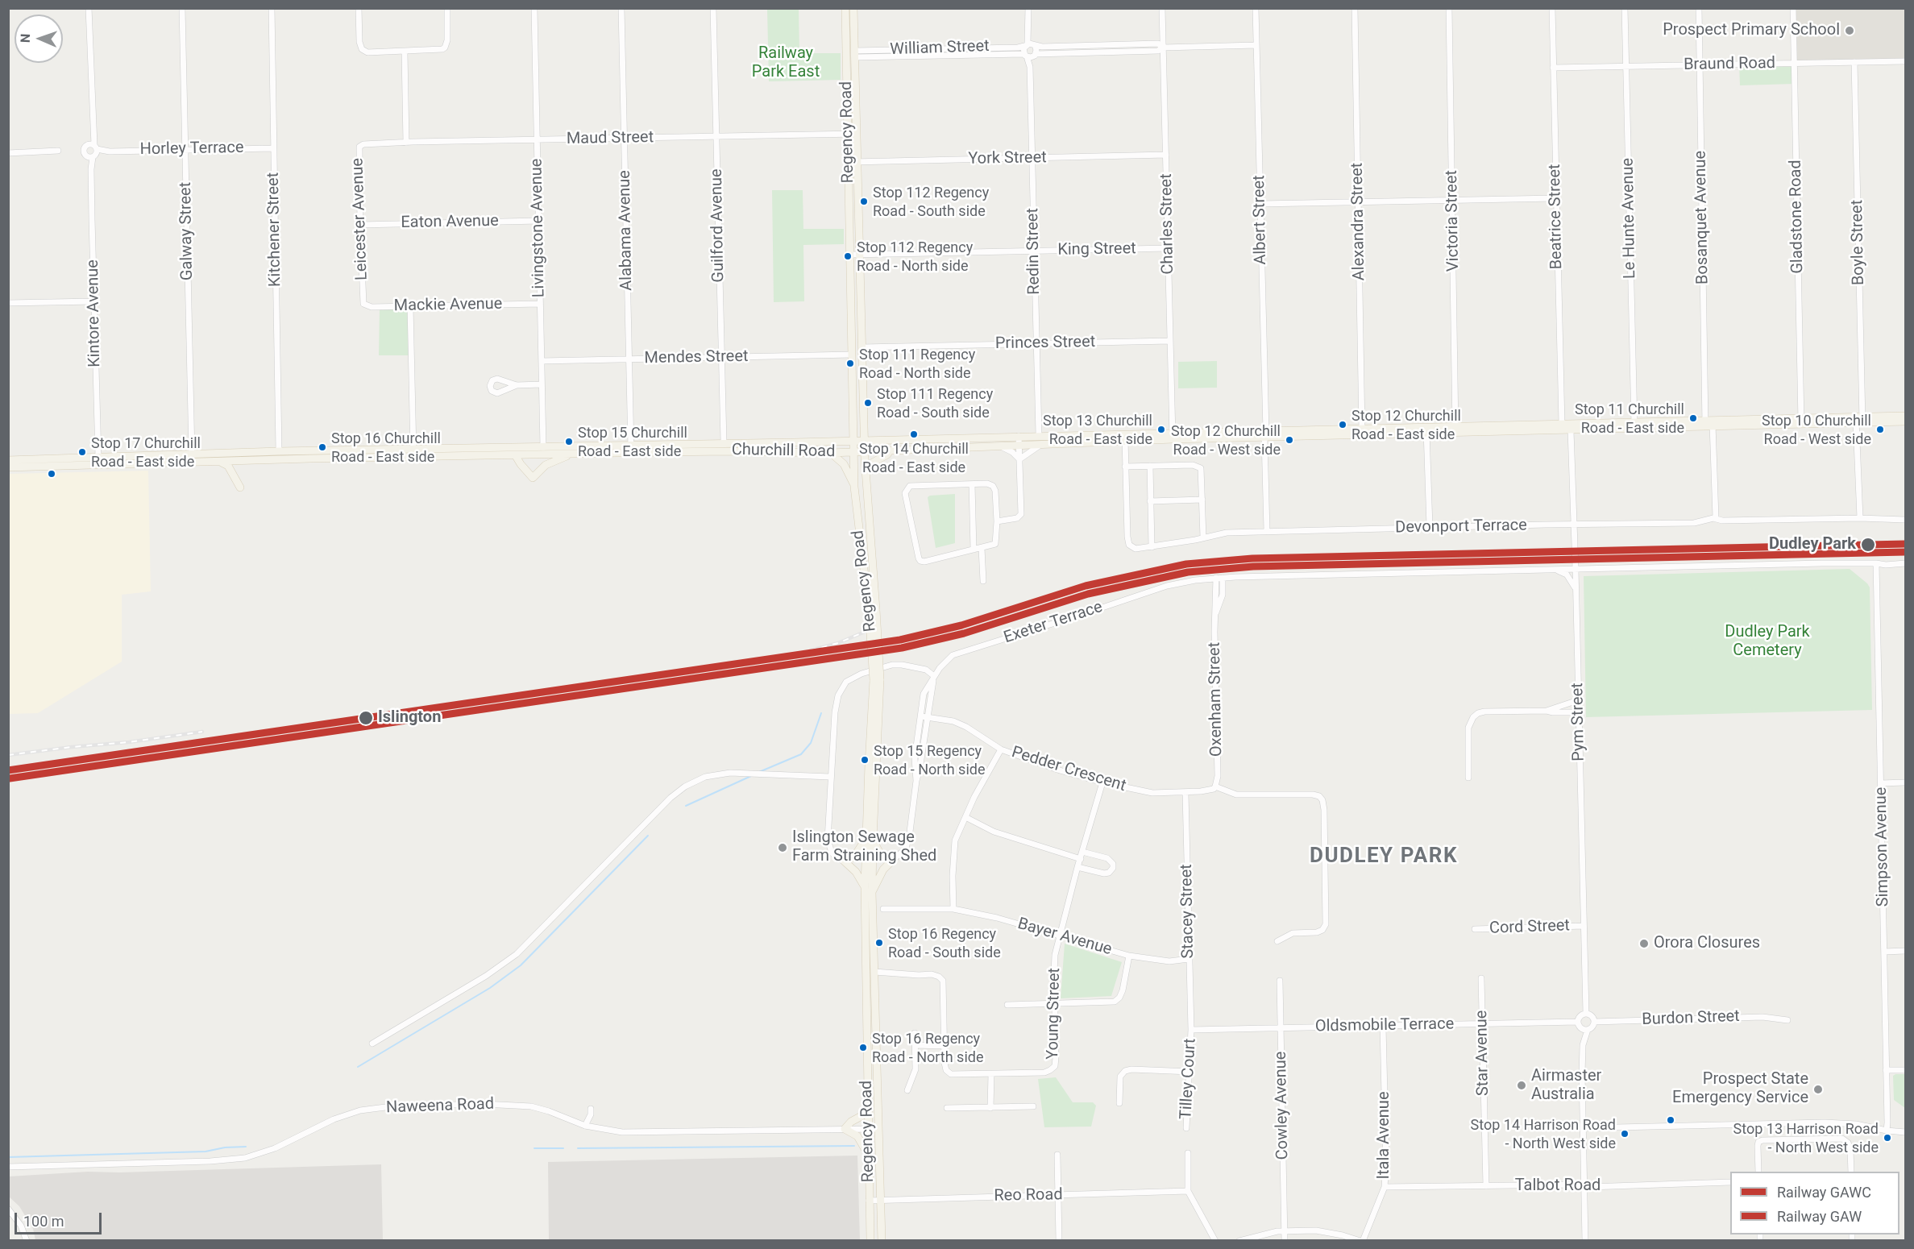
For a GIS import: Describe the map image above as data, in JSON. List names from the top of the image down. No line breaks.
{"streets":{"main road":["Regency Road","Churchill Road"],"street":["William Street","Braund Road","Maud Street","Horley Terrace","York Street","Beatrice Street","Gladstone Road","Bosanquet Avenue","Le Hunte Avenue","Leicester Avenue","Albert Street","Victoria Street","Alexandra Street","Eaton Avenue","Charles Street","Guilford Avenue","Livingstone Avenue","Kitchener Street","Alabama Avenue","Galway Street","Boyle Street","King Street","Redin Street","Mackie Avenue","Kintore Avenue","Princes Street","Mendes Street","Devonport Terrace","Exeter Terrace","Oxenham Street","Pym Street","Pedder Crescent","Simpson Avenue","Stacey Street","Cord Street","Bayer Avenue","Young Street","Burdon Street","Oldsmobile Terrace","Star Avenue","Tilley Court","Cowley Avenue","Naweena Road","Itala Avenue","Talbot Road","Reo Road"]},"crossings":[["William Street","Regency Road"],["William Street","Albert Street"],["William Street","Charles Street"],["William Street","Redin Street"],["Braund Road","Beatrice Street"],["Braund Road","Gladstone Road"],["Braund Road","Bosanquet Avenue"],["Braund Road","Le Hunte Avenue"],["Braund Road","Boyle Street"],["Regency Road","Maud Street"],["Regency Road","York Street"],["Regency Road","King Street"],["Regency Road","Princes Street"],["Regency Road","Mendes Street"],["Regency Road","Churchill Road"],["Regency Road","Young Street"],["Regency Road","Naweena Road"],["Regency Road","Reo Road"],["Maud Street","Leicester Avenue"],["Maud Street","Guilford Avenue"],["Maud Street","Livingstone Avenue"],["Maud Street","Alabama Avenue"],["Horley Terrace","Kitchener Street"],["Horley Terrace","Galway Street"],["Horley Terrace","Kintore Avenue"],["York Street","Charles Street"],["York Street","Redin Street"],["Beatrice Street","Churchill Road"],["Gladstone Road","Churchill Road"],["Bosanquet Avenue","Churchill Road"],["Bosanquet Avenue","Devonport Terrace"],["Le Hunte Avenue","Churchill Road"],["Leicester Avenue","Eaton Avenue"],["Leicester Avenue","Mackie Avenue"],["Albert Street","Churchill Road"],["Albert Street","Devonport Terrace"],["Victoria Street","Churchill Road"],["Alexandra Street","Churchill Road"],["Eaton Avenue","Livingstone Avenue"],["Charles Street","King Street"],["Charles Street","Princes Street"],["Charles Street","Churchill Road"],["Guilford Avenue","Mendes Street"],["Guilford Avenue","Churchill Road"],["Livingstone Avenue","Mackie Avenue"],["Livingstone Avenue","Mendes Street"],["Livingstone Avenue","Churchill Road"],["Kitchener Street","Churchill Road"],["Alabama Avenue","Mendes Street"],["Alabama Avenue","Churchill Road"],["Galway Street","Churchill Road"],["Boyle Street","Churchill Road"],["Boyle Street","Devonport Terrace"],["King Street","Redin Street"],["Redin Street","Princes Street"],["Redin Street","Churchill Road"],["Kintore Avenue","Churchill Road"],["Churchill Road","Devonport Terrace"],["Churchill Road","Pym Street"],["Devonport Terrace","Pym Street"],["Exeter Terrace","Oxenham Street"],["Exeter Terrace","Pym Street"],["Exeter Terrace","Simpson Avenue"],["Oxenham Street","Pedder Crescent"],["Pym Street","Cord Street"],["Pym Street","Burdon Street"],["Pym Street","Oldsmobile Terrace"],["Pedder Crescent","Stacey Street"],["Pedder Crescent","Young Street"],["Stacey Street","Bayer Avenue"],["Stacey Street","Oldsmobile Terrace"],["Stacey Street","Tilley Court"],["Bayer Avenue","Young Street"],["Burdon Street","Oldsmobile Terrace"],["Oldsmobile Terrace","Star Avenue"],["Oldsmobile Terrace","Tilley Court"],["Oldsmobile Terrace","Cowley Avenue"],["Oldsmobile Terrace","Itala Avenue"],["Star Avenue","Talbot Road"],["Itala Avenue","Talbot Road"]],"districts":["DUDLEY PARK"],"parks":["Railway Park East","Dudley Park Cemetery"],"places":["Prospect Primary School","Stop 112 Regency Road - South side","Stop 112 Regency Road - North side","Stop 111 Regency Road - North side","Stop 111 Regency Road - South side","Stop 11 Churchill Road - East side","Stop 12 Churchill Road - East side","Stop 13 Churchill Road - East side","Stop 10 Churchill Road - West side","Stop 14 Churchill Road - East side","Stop 12 Churchill Road - West side","Stop 15 Churchill Road - East side","Stop 16 Churchill Road - East side","Stop 17 Churchill Road - East side","Dudley Park","Islington","Stop 15 Regency Road - North side","Islington Sewage Farm Straining Shed","Stop 16 Regency Road - South side","Orora Closures","Stop 16 Regency Road - North side","Airmaster Australia","Prospect State Emergency Service","Stop 14 Harrison Road - North West side","Stop 13 Harrison Road - North West side"],"lines":["rail line GAWC","rail line GAW"],"legend":["Railway GAWC","Railway GAW"],"scale_bar":"100 m","north":"left"}
